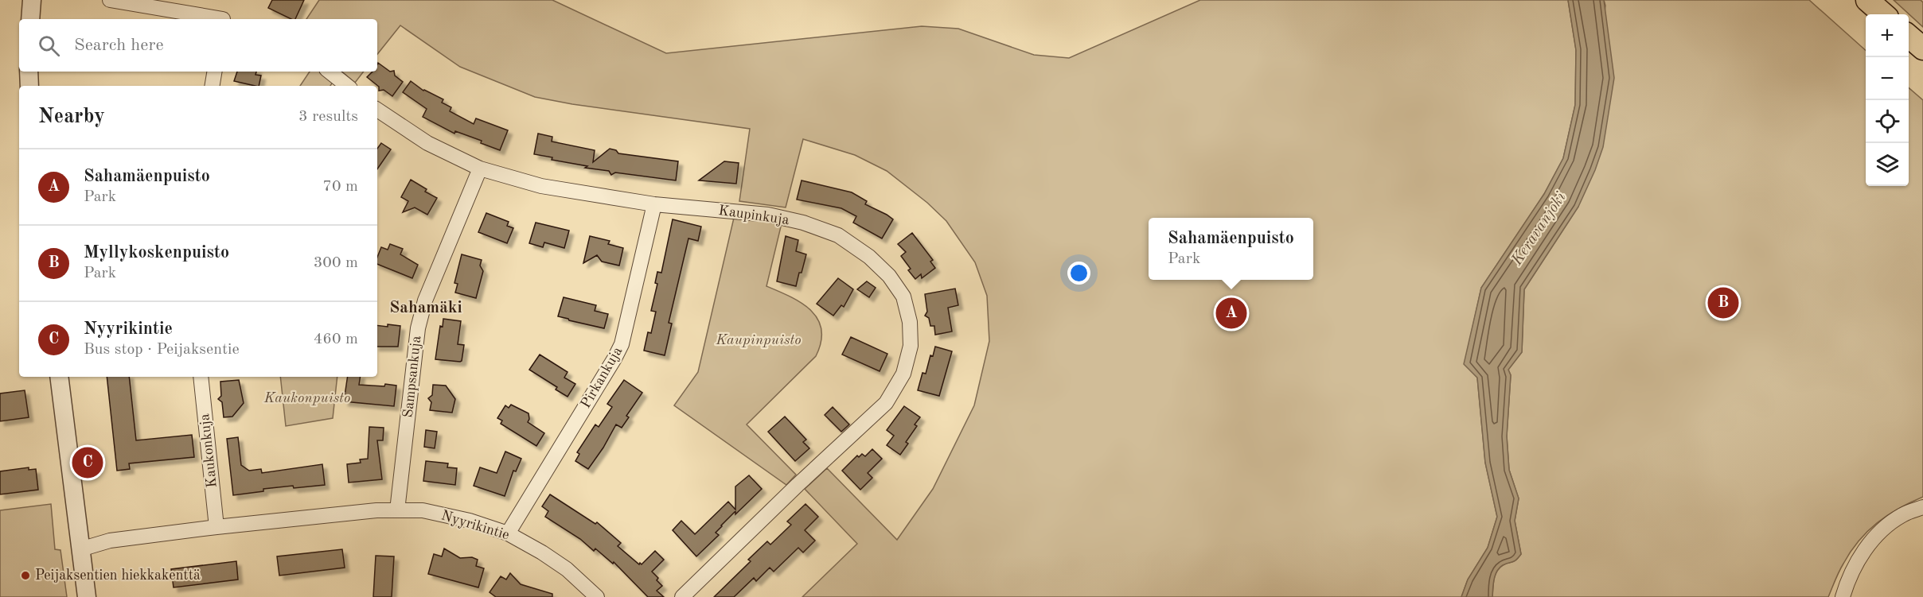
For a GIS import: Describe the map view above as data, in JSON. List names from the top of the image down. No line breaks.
{"streets":{"street":["Kaupinkuja","Sampsankuja","Pirkankuja","Kaukonkuja","Nyyrikintie"]},"crossings":[["Kaupinkuja","Sampsankuja"],["Kaupinkuja","Pirkankuja"],["Sampsankuja","Nyyrikintie"],["Pirkankuja","Nyyrikintie"],["Kaukonkuja","Nyyrikintie"]],"districts":["Sahamäki"],"water":["Keravanjoki"],"parks":["Kaupinpuisto","Kaukonpuisto"],"places":["Peijaksentien hiekkakenttä"],"page":{"map_buttons":["+","−"],"search":"Search here","heading":["Nearby","3 results"],"list":[{"mark":"A","name":"Sahamäenpuisto","note":"Park","value":"70 m"},{"mark":"B","name":"Myllykoskenpuisto","note":"Park","value":"300 m"},{"mark":"C","name":"Nyyrikintie","note":"Bus stop · Peijaksentie","value":"460 m"}],"popup":["Sahamäenpuisto","Park"],"pins":["B","A","C"]}}
